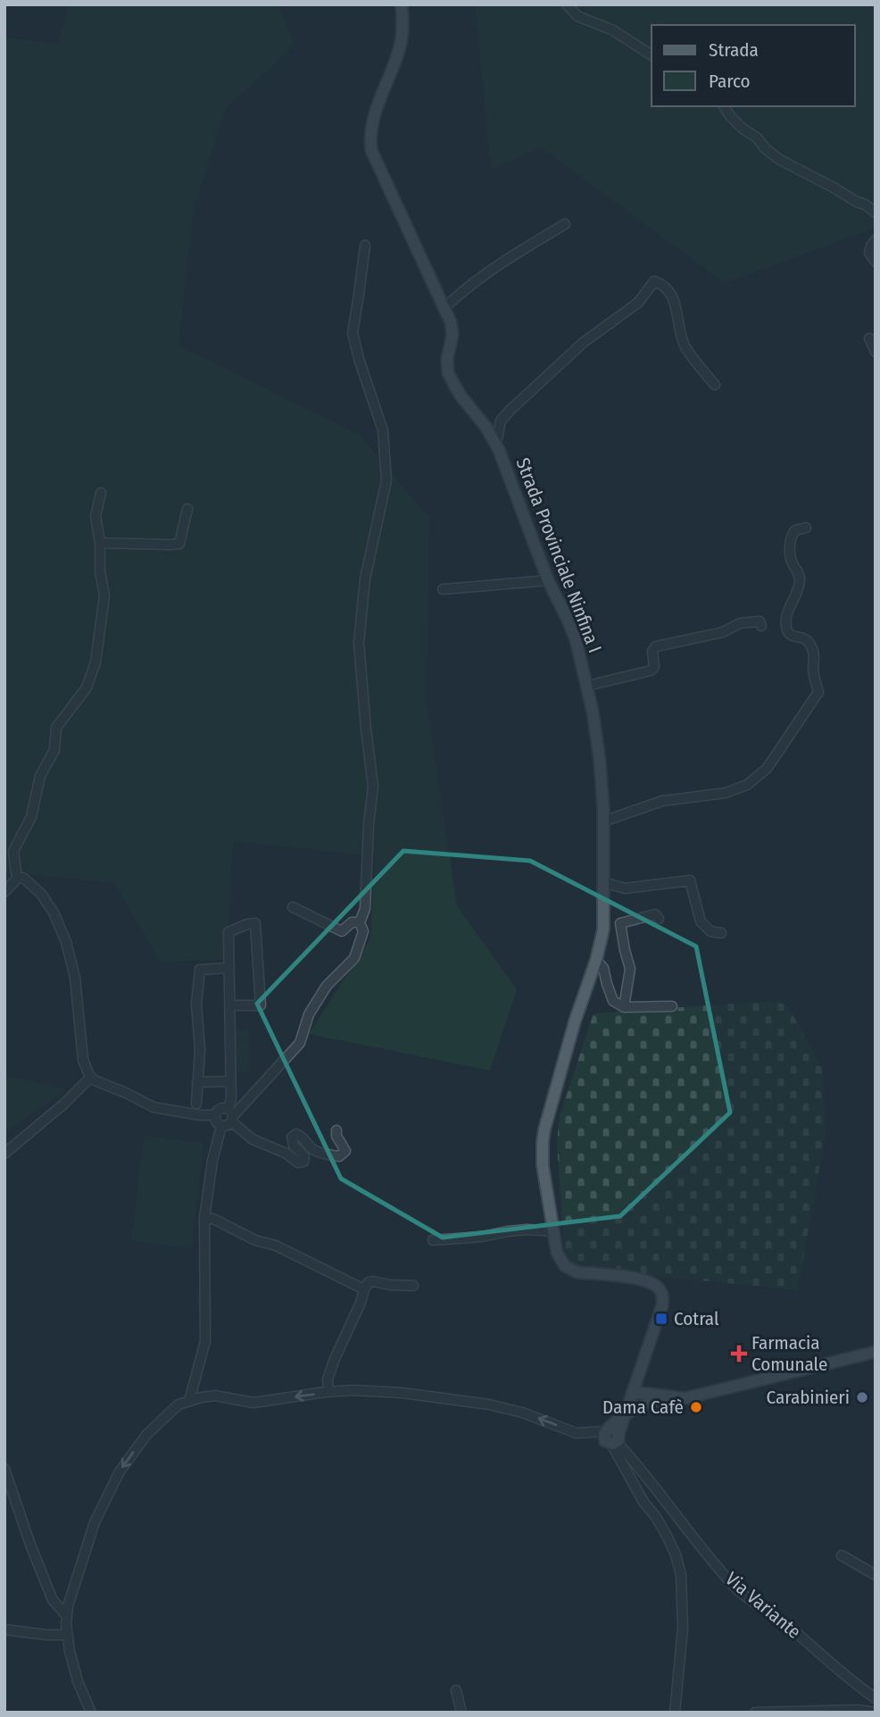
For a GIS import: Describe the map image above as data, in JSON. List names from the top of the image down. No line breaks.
{"streets":{"main road":["Strada Provinciale Ninfina I"],"street":["Via Variante"]},"places":{"transit":["Cotral"],"health":["Farmacia Comunale"],"other":["Carabinieri","Dama Cafè"]},"legend":["Strada","Parco"]}
